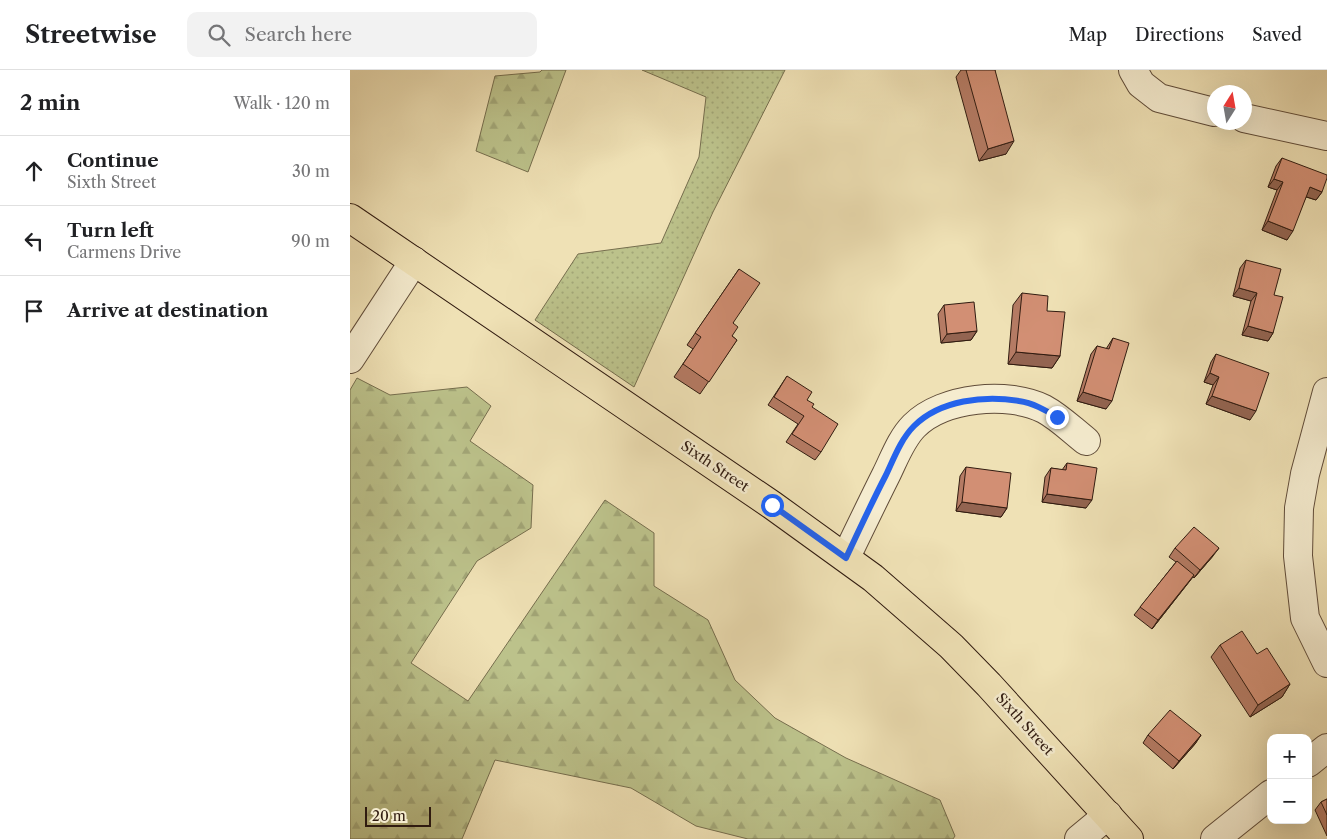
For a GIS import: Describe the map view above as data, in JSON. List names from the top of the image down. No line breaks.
{"streets":{"main road":["Sixth Street"]},"scale_bar":"20 m","north":"top","page":{"header":"Streetwise","search":"Search here","nav":["Map","Directions","Saved"],"heading":["2 min","Walk · 120 m"],"list":[["Continue","Sixth Street","30 m"],["Turn left","Carmens Drive","90 m"],"Arrive at destination"],"map_buttons":["+","−"],"scale":"20 m"}}
